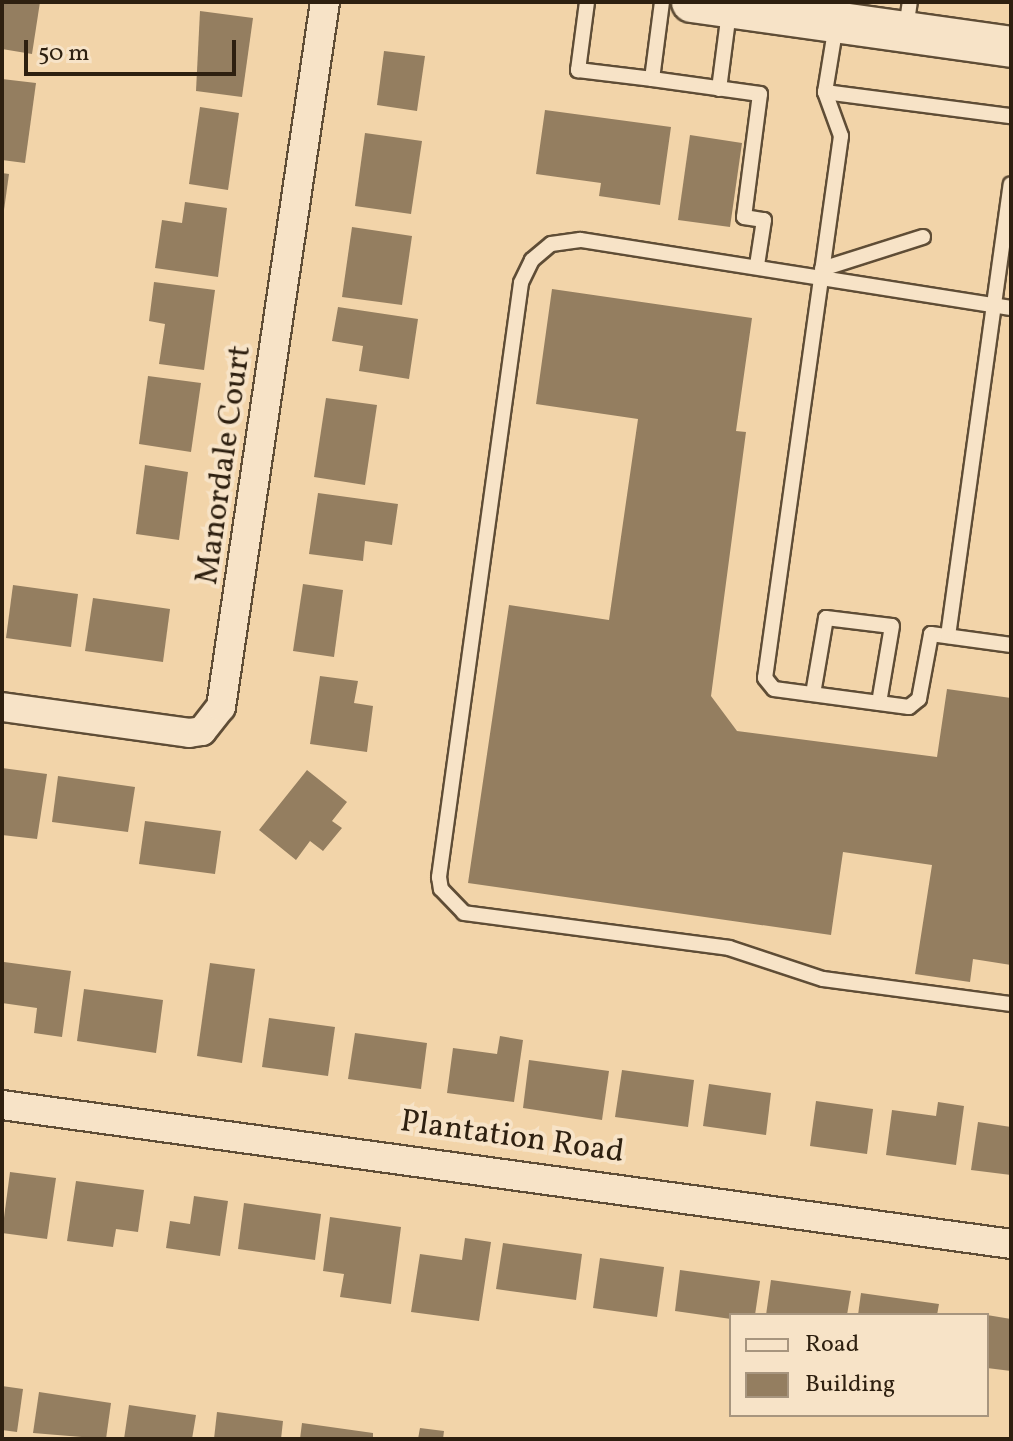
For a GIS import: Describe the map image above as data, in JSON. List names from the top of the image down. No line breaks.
{"streets":{"street":["Manordale Court","Plantation Road"]},"legend":["Road","Building"],"scale_bar":"50 m"}
